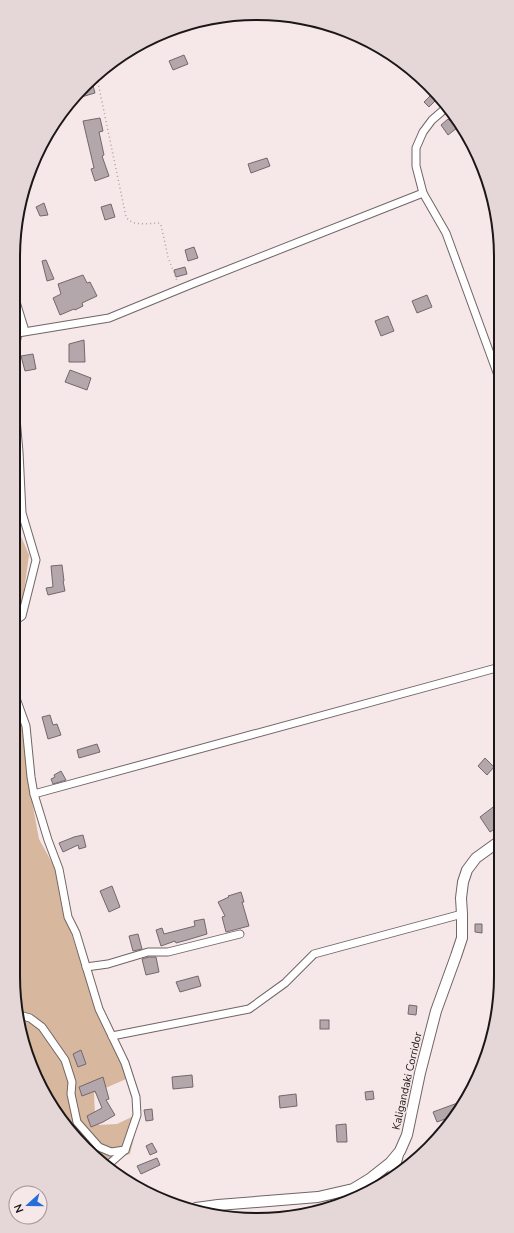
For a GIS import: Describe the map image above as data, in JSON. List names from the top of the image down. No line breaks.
{"streets":{"main road":["Kaligandaki Corridor"]},"north":"left"}
